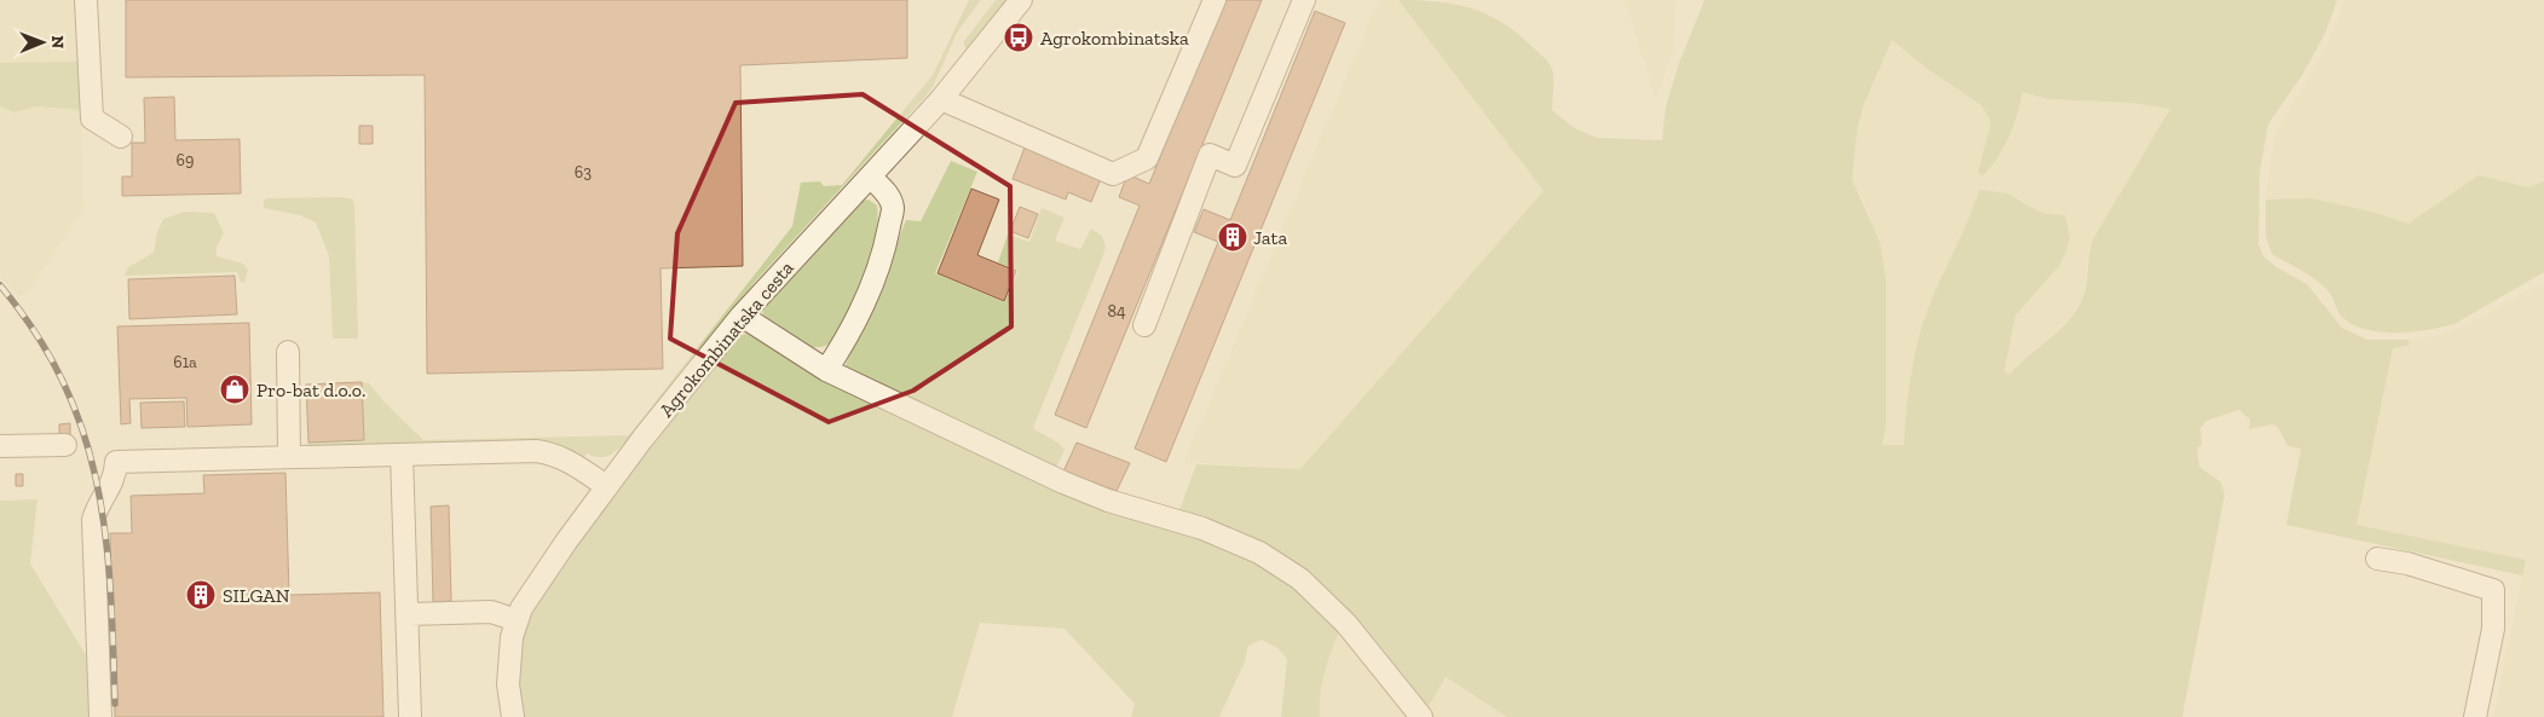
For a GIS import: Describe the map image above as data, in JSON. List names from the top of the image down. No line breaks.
{"streets":{"street":["Agrokombinatska cesta"]},"places":{"bus stop":["Agrokombinatska"],"building":["Jata","SILGAN"],"shop":["Pro-bat d.o.o."]},"house_numbers":["69","63","84","61a"],"north":"right"}
